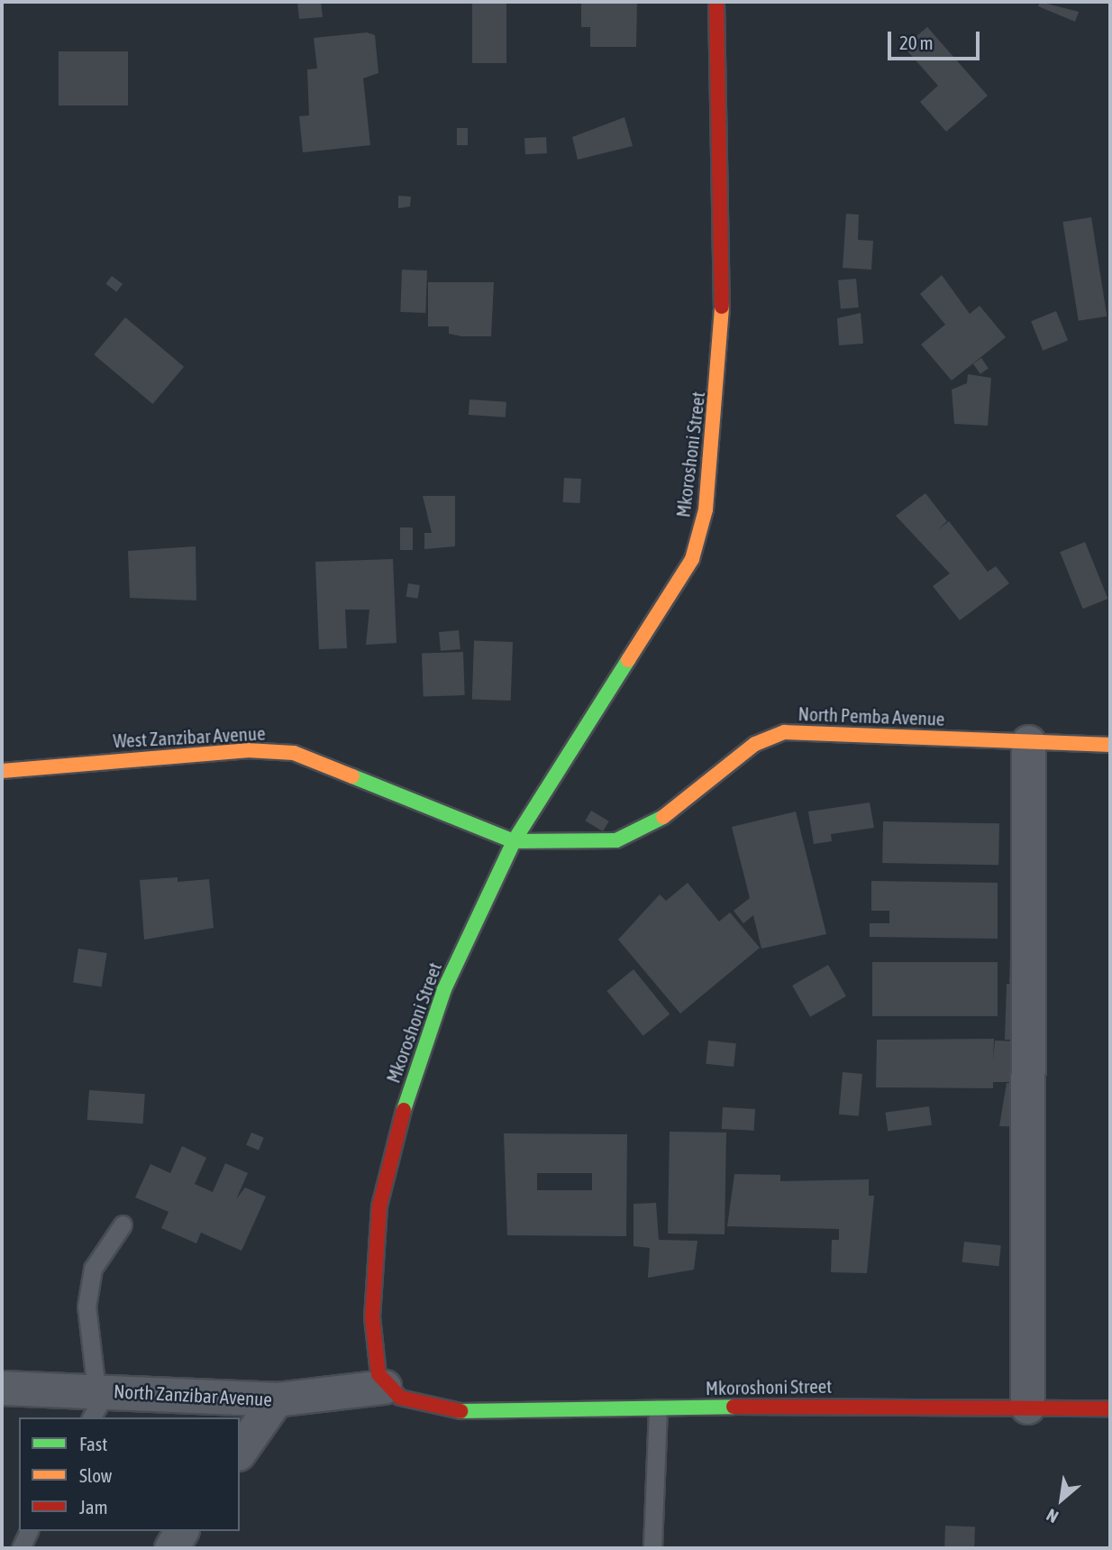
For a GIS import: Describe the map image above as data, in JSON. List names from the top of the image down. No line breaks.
{"streets":{"street":["Mkoroshoni Street","North Pemba Avenue","West Zanzibar Avenue","North Zanzibar Avenue"]},"crossings":[["Mkoroshoni Street","North Pemba Avenue"],["Mkoroshoni Street","West Zanzibar Avenue"],["Mkoroshoni Street","North Zanzibar Avenue"],["North Pemba Avenue","West Zanzibar Avenue"]],"legend":["Fast","Slow","Jam"],"scale_bar":"20 m","north":"bottom left"}
